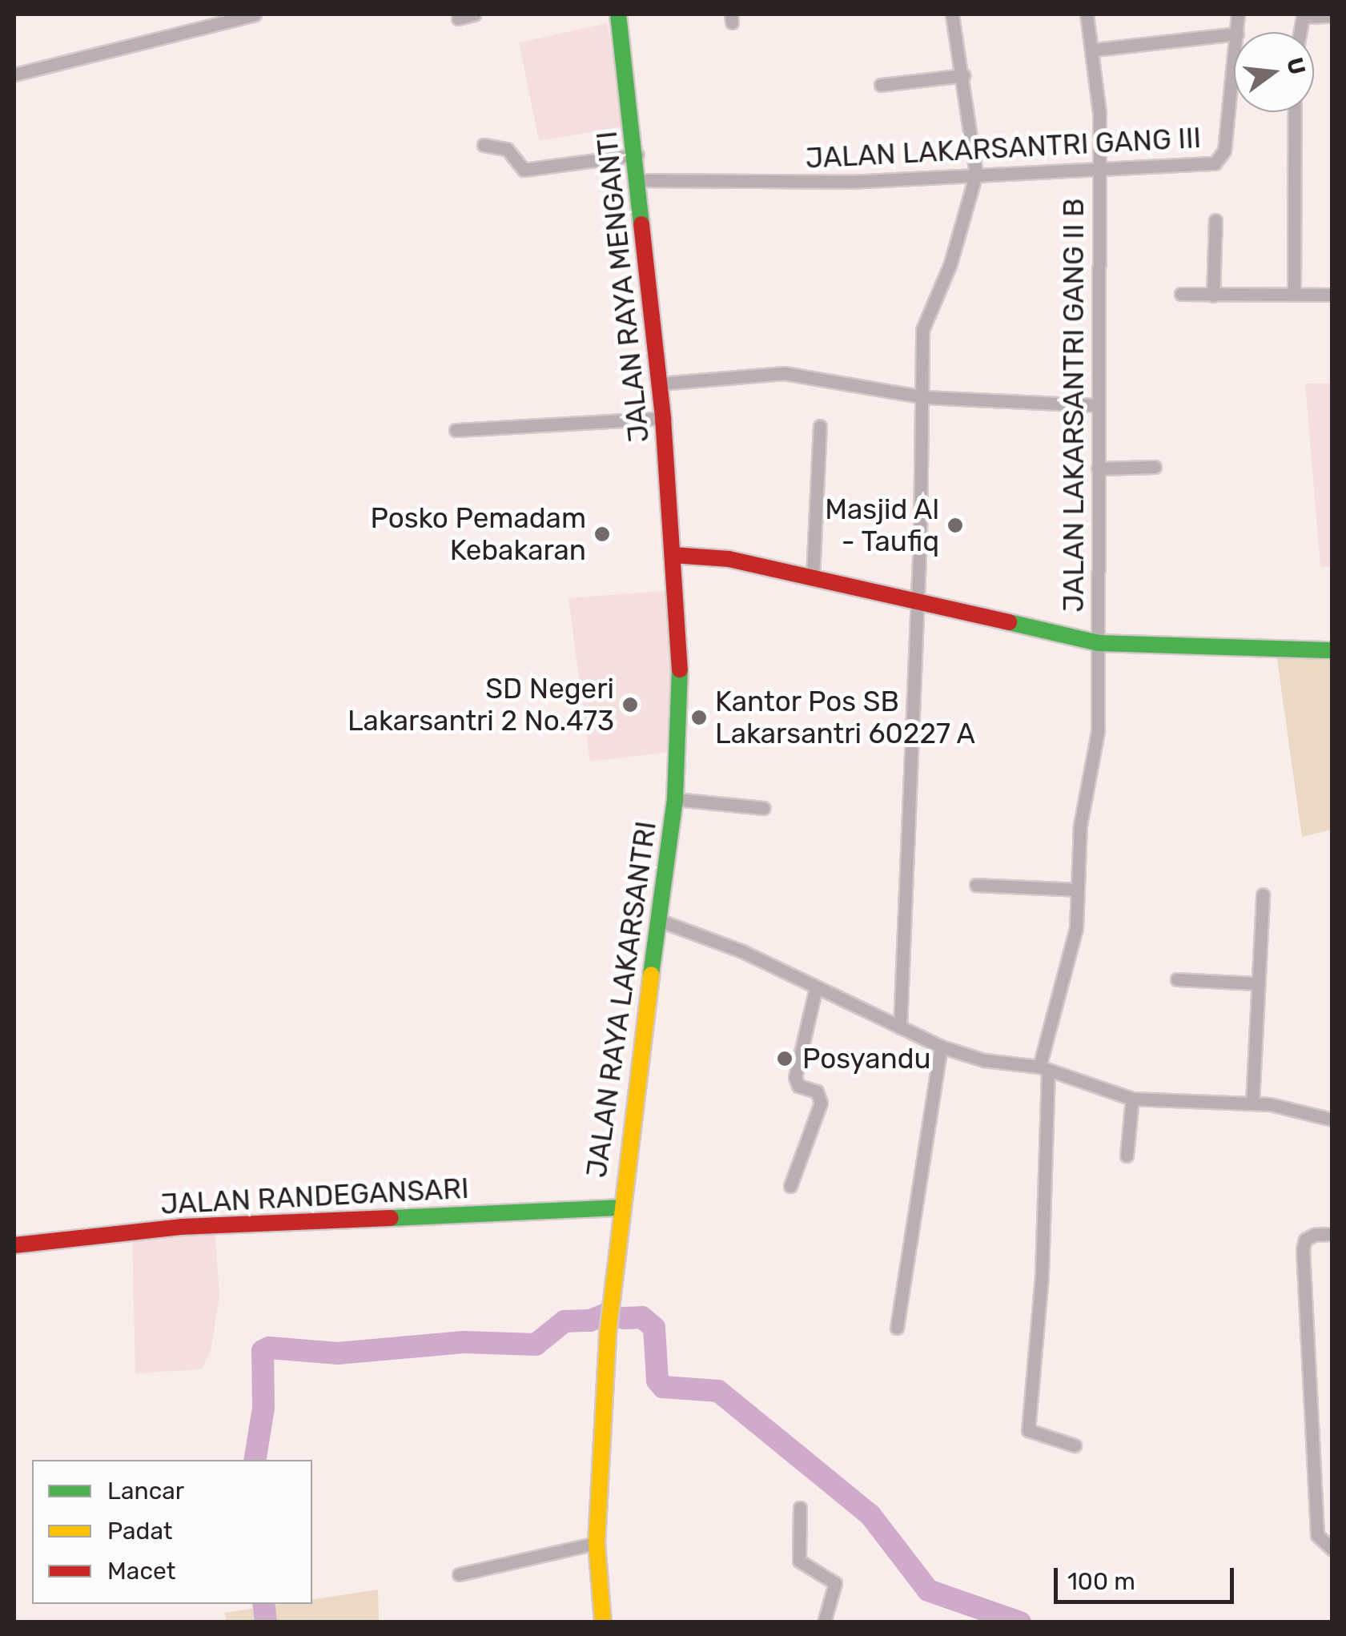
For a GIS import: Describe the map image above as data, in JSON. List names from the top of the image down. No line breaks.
{"streets":{"main road":["JALAN RAYA MENGANTI","JALAN RAYA LAKARSANTRI","JALAN RANDEGANSARI"],"street":["JALAN LAKARSANTRI GANG III","JALAN LAKARSANTRI GANG II B"]},"crossings":[["JALAN LAKARSANTRI GANG III","JALAN RAYA MENGANTI"],["JALAN LAKARSANTRI GANG III","JALAN LAKARSANTRI GANG II B"],["JALAN RAYA MENGANTI","JALAN RAYA LAKARSANTRI"],["JALAN RAYA LAKARSANTRI","JALAN RANDEGANSARI"]],"places":["Masjid Al - Taufiq","Posko Pemadam Kebakaran","SD Negeri Lakarsantri 2 No.473","Kantor Pos SB Lakarsantri 60227 A","Posyandu"],"legend":["Lancar","Padat","Macet"],"scale_bar":"100 m","north":"right"}
